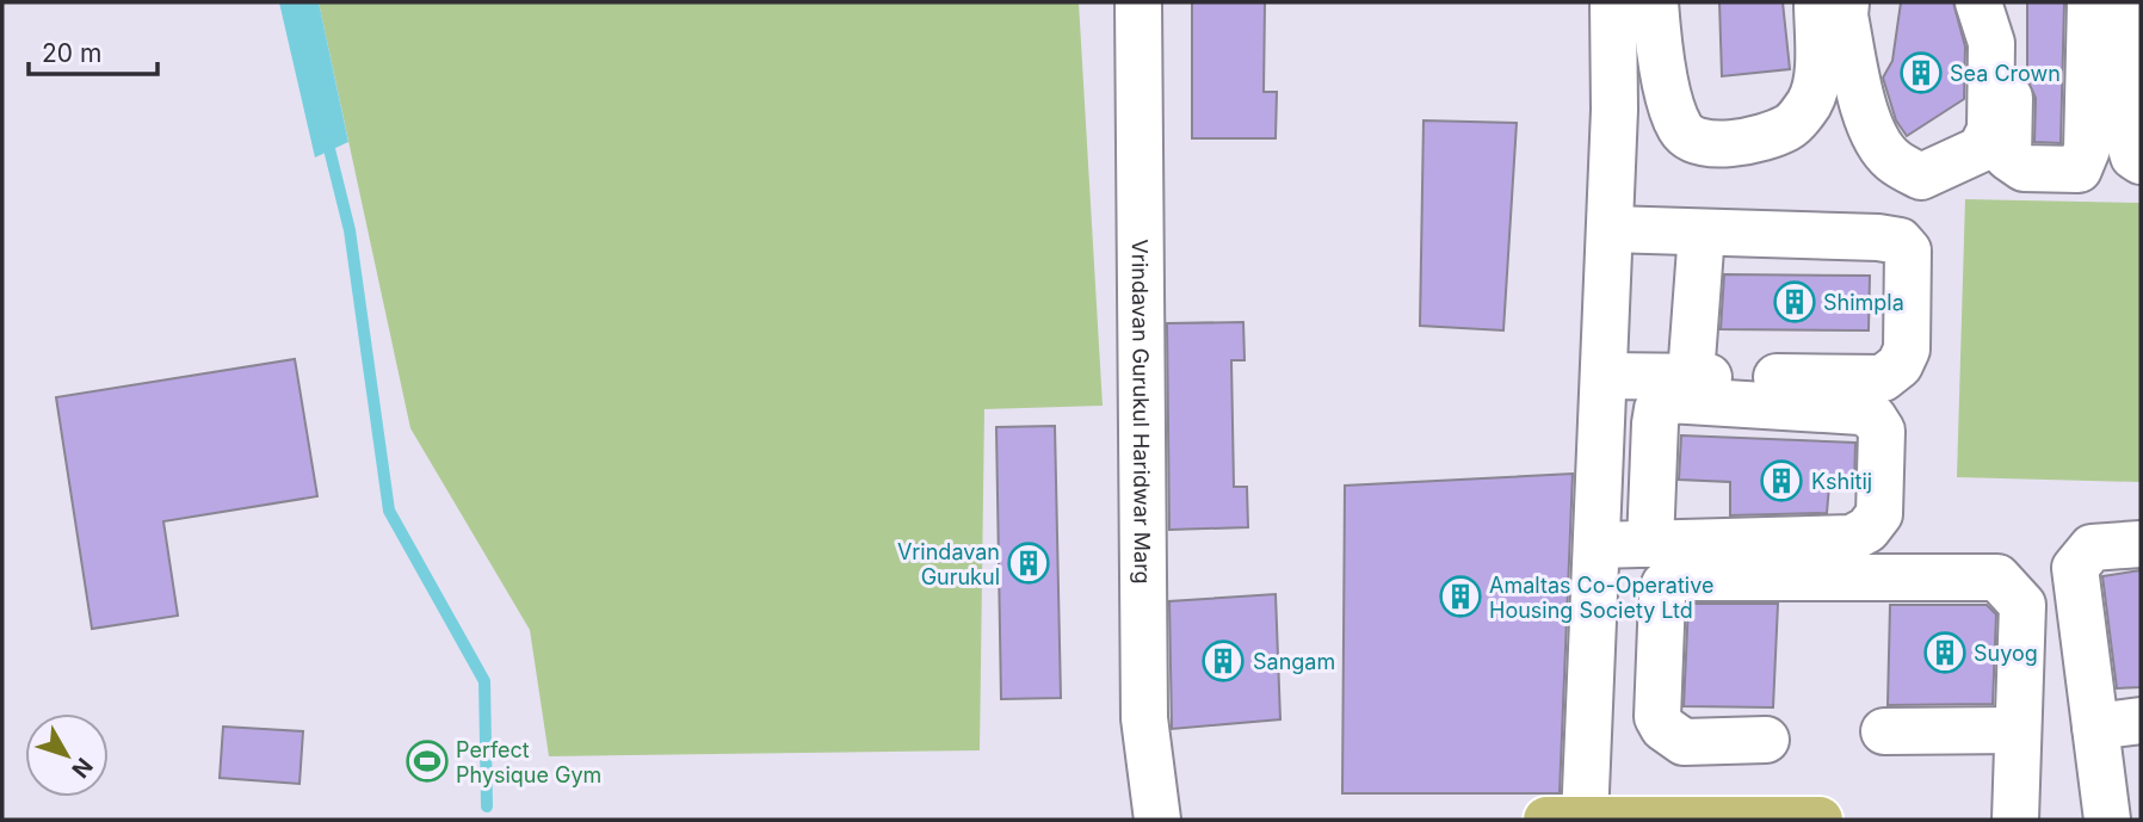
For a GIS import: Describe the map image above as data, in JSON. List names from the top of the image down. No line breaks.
{"streets":{"street":["Vrindavan Gurukul Haridwar Marg"]},"places":{"building":["Sea Crown","Shimpla","Kshitij","Vrindavan Gurukul","Amaltas Co-Operative Housing Society Ltd","Suyog","Sangam"],"sports":["Perfect Physique Gym"]},"scale_bar":"20 m","north":"bottom right"}
